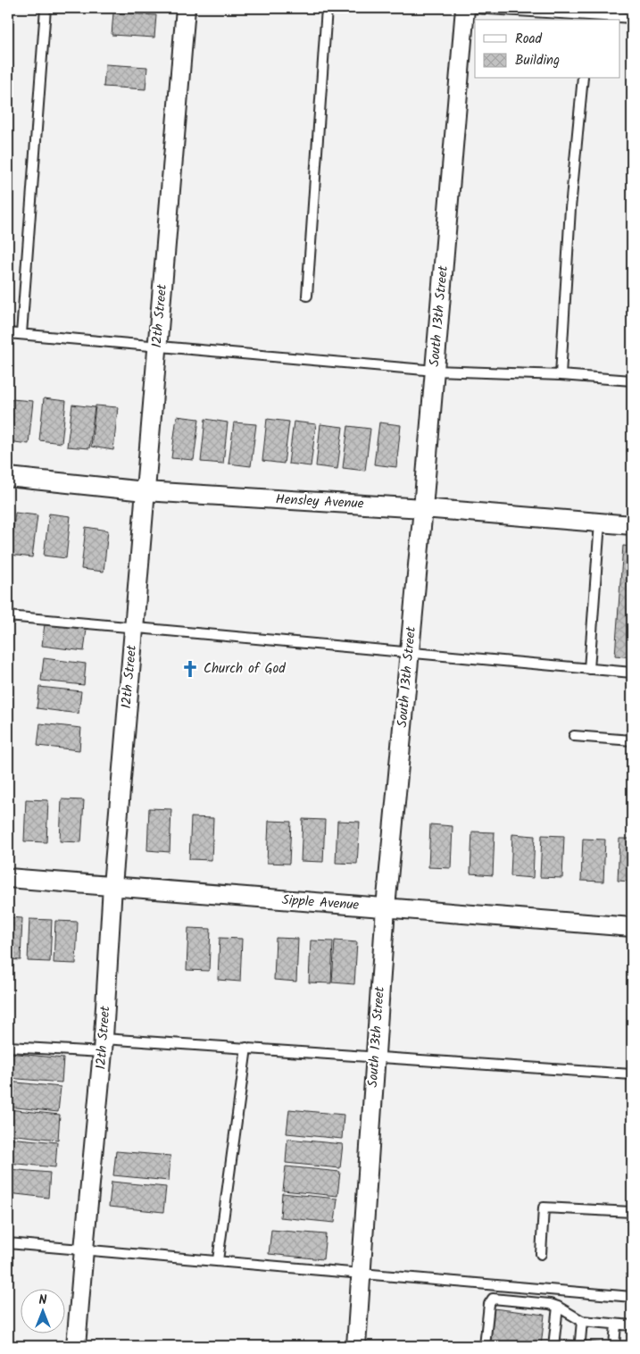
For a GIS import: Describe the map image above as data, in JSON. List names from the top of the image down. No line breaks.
{"streets":{"street":["12th Street","South 13th Street","Hensley Avenue","Sipple Avenue"]},"crossings":[["12th Street","Hensley Avenue"],["12th Street","Sipple Avenue"],["South 13th Street","Hensley Avenue"],["South 13th Street","Sipple Avenue"]],"places":{"church":["Church of God"]},"legend":["Road","Building"],"north":"top"}
